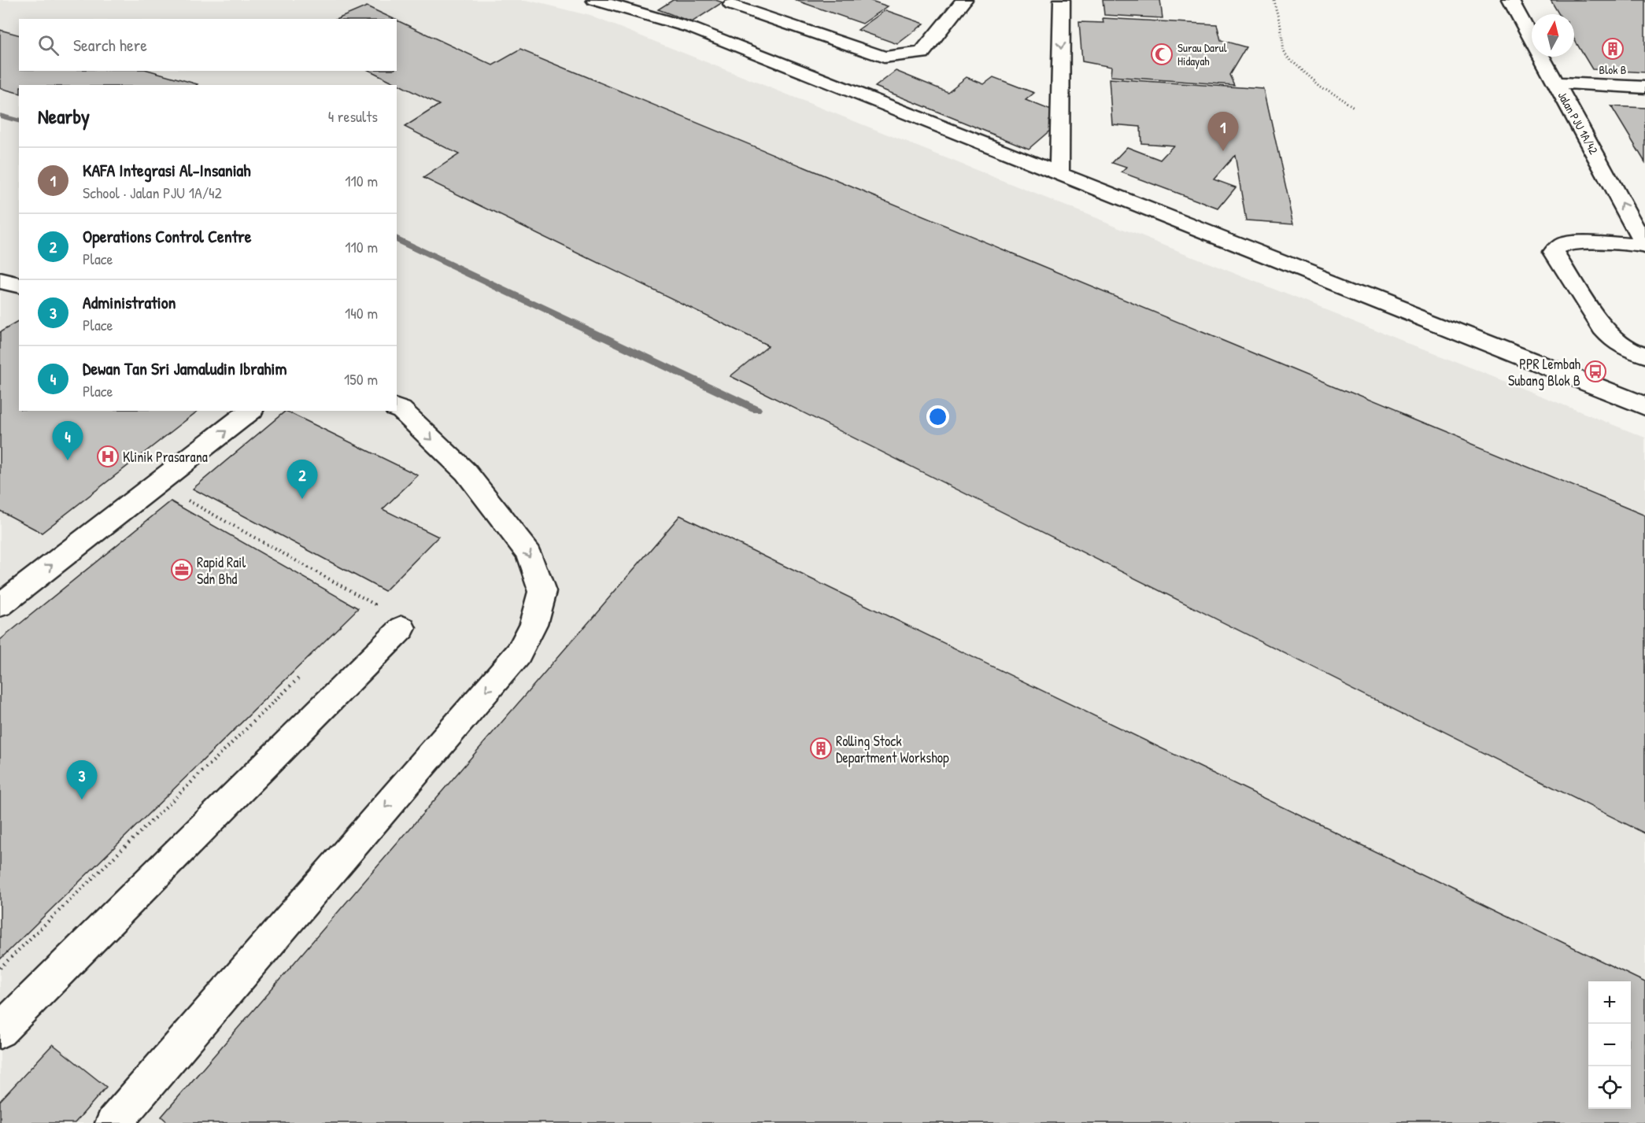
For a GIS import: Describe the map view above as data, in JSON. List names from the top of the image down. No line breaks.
{"streets":{"street":["Jalan PJU 1A/42"]},"one_way":["Jalan PJU 1A/42"],"places":{"building":["Blok B","Rolling Stock Department Workshop"],"mosque":["Surau Darul Hidayah"],"bus stop":["PPR Lembah Subang Blok B"],"hospital":["Klinik Prasarana"],"office":["Rapid Rail Sdn Bhd"]},"north":"top","page":{"search":"Search here","heading":["Nearby","4 results"],"pins":["1","4","2","3"],"list":[{"mark":"1","name":"KAFA Integrasi Al-Insaniah","note":"School · Jalan PJU 1A/42","value":"110 m"},{"mark":"2","name":"Operations Control Centre","note":"Place","value":"110 m"},{"mark":"3","name":"Administration","note":"Place","value":"140 m"},{"mark":"4","name":"Dewan Tan Sri Jamaludin Ibrahim","note":"Place","value":"150 m"}],"map_buttons":["+","−"]}}
